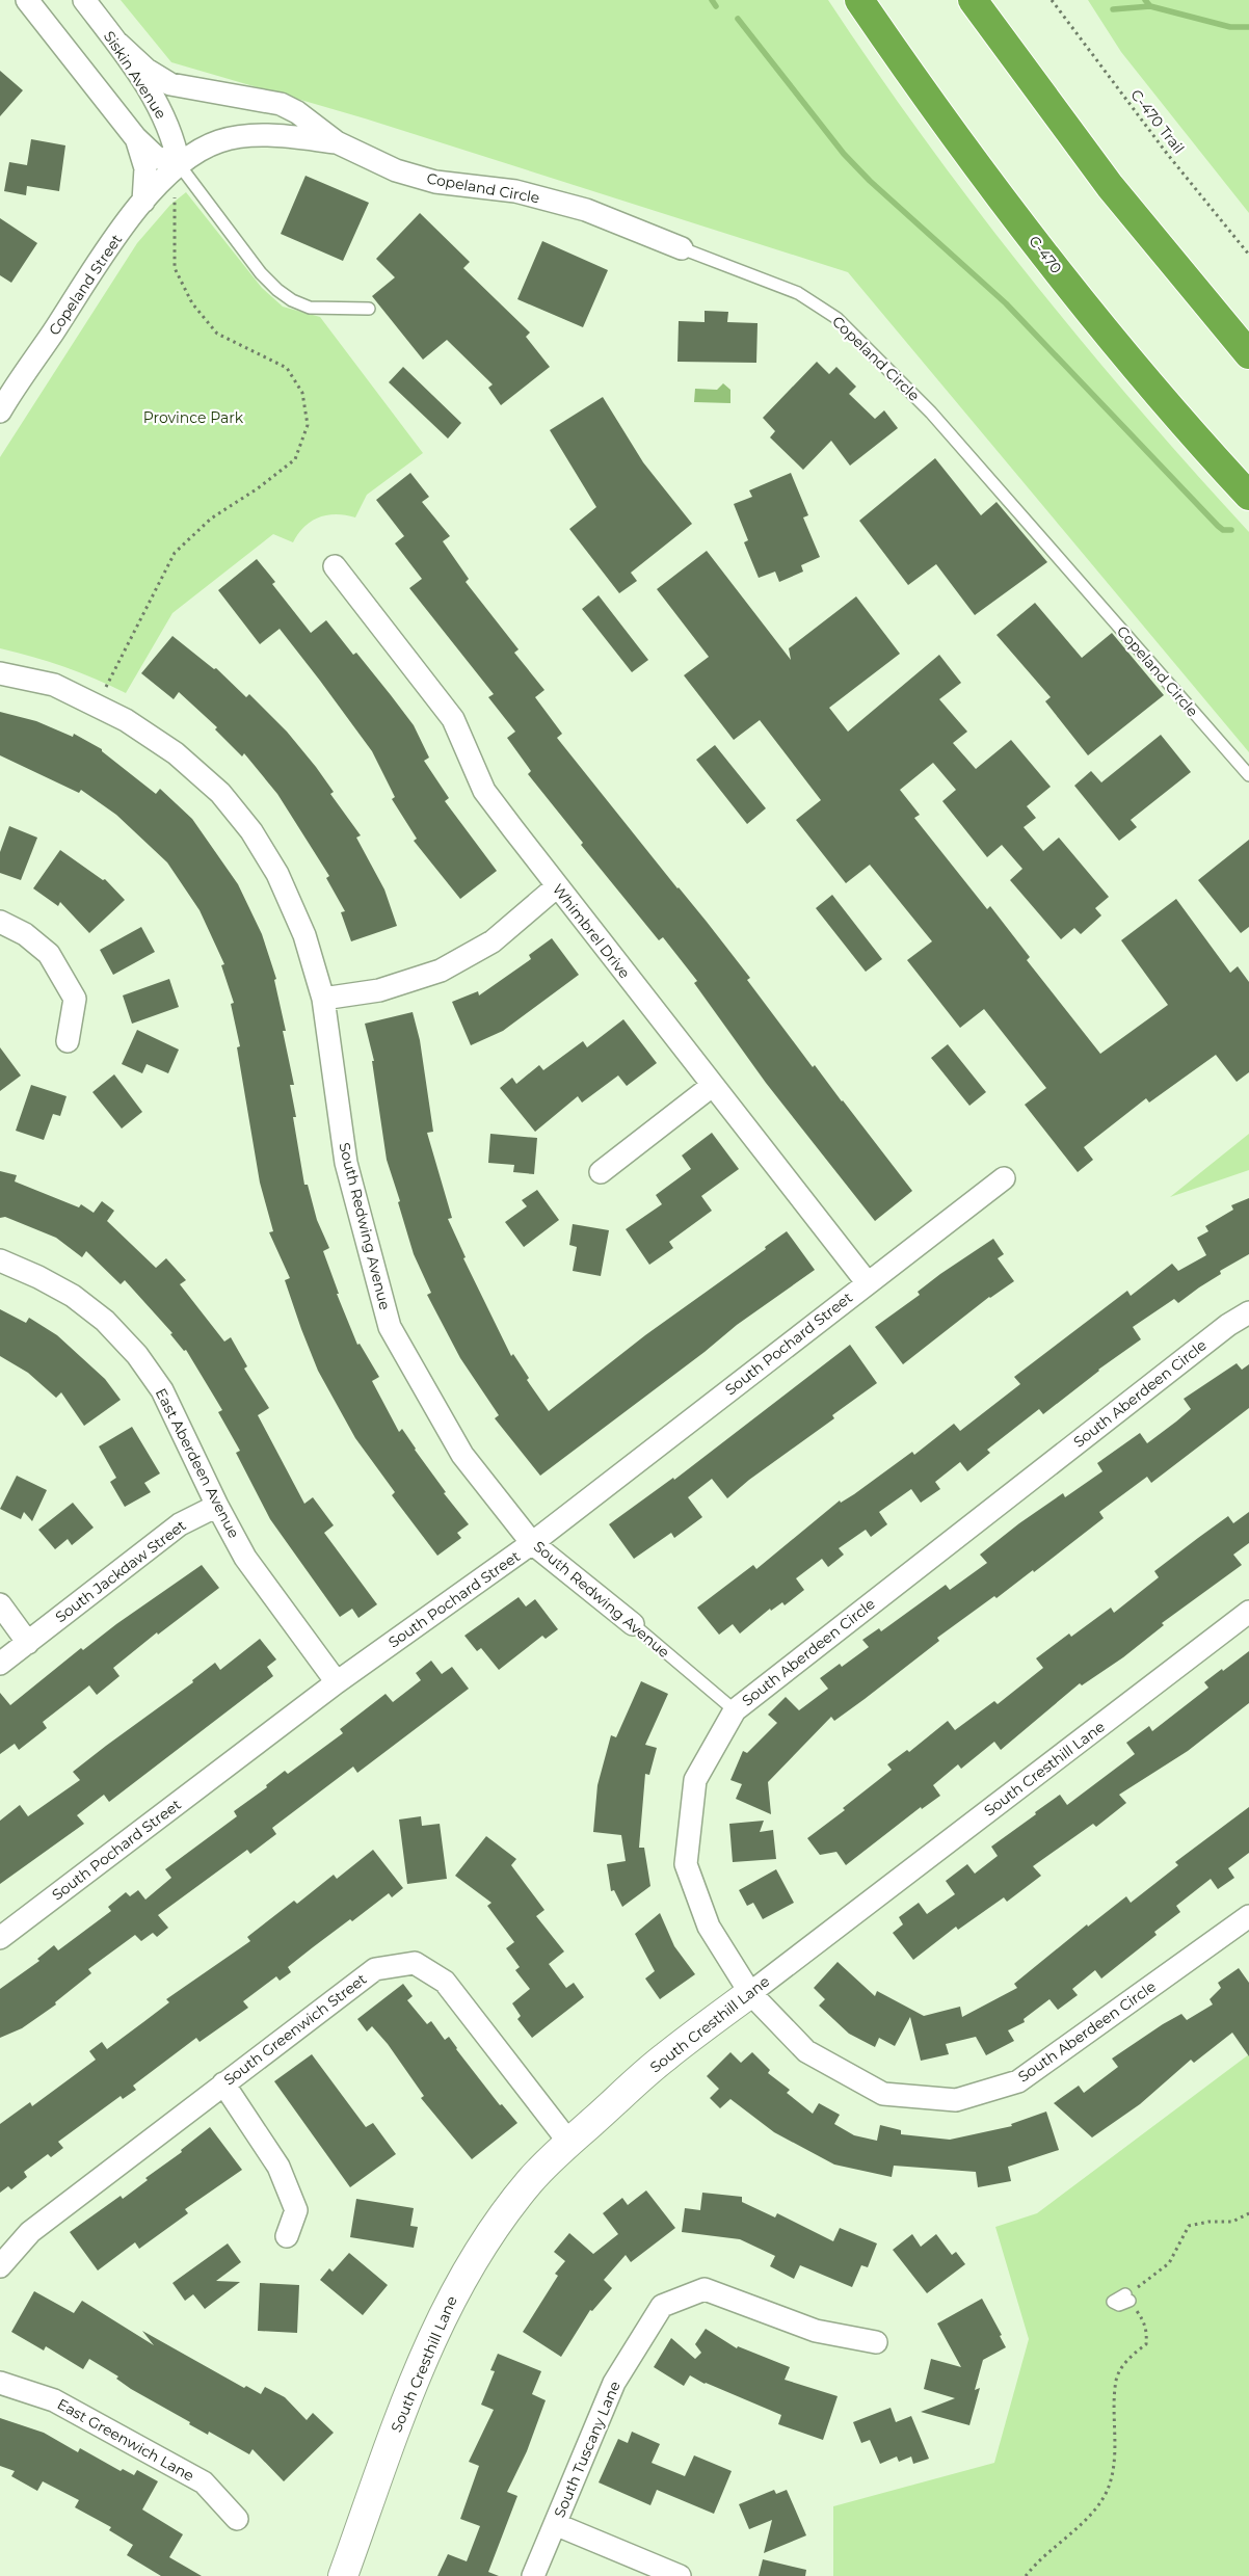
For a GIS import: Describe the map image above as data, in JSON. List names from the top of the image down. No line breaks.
{"streets":{"highway":["C-470"],"street":["Siskin Avenue","Copeland Circle","Copeland Street","Whimbrel Drive","South Redwing Avenue","South Pochard Street","South Aberdeen Circle","East Aberdeen Avenue","South Jackdaw Street","South Cresthill Lane","South Greenwich Street","East Greenwich Lane","South Tuscany Lane"],"path":["C-470 Trail"]},"crossings":[["Siskin Avenue","Copeland Circle"],["Siskin Avenue","Copeland Street"],["Copeland Circle","Copeland Street"],["Whimbrel Drive","South Pochard Street"],["South Redwing Avenue","South Pochard Street"],["South Redwing Avenue","South Aberdeen Circle"],["South Pochard Street","East Aberdeen Avenue"],["South Aberdeen Circle","South Cresthill Lane"],["East Aberdeen Avenue","South Jackdaw Street"],["South Cresthill Lane","South Greenwich Street"]],"parks":["Province Park"]}
